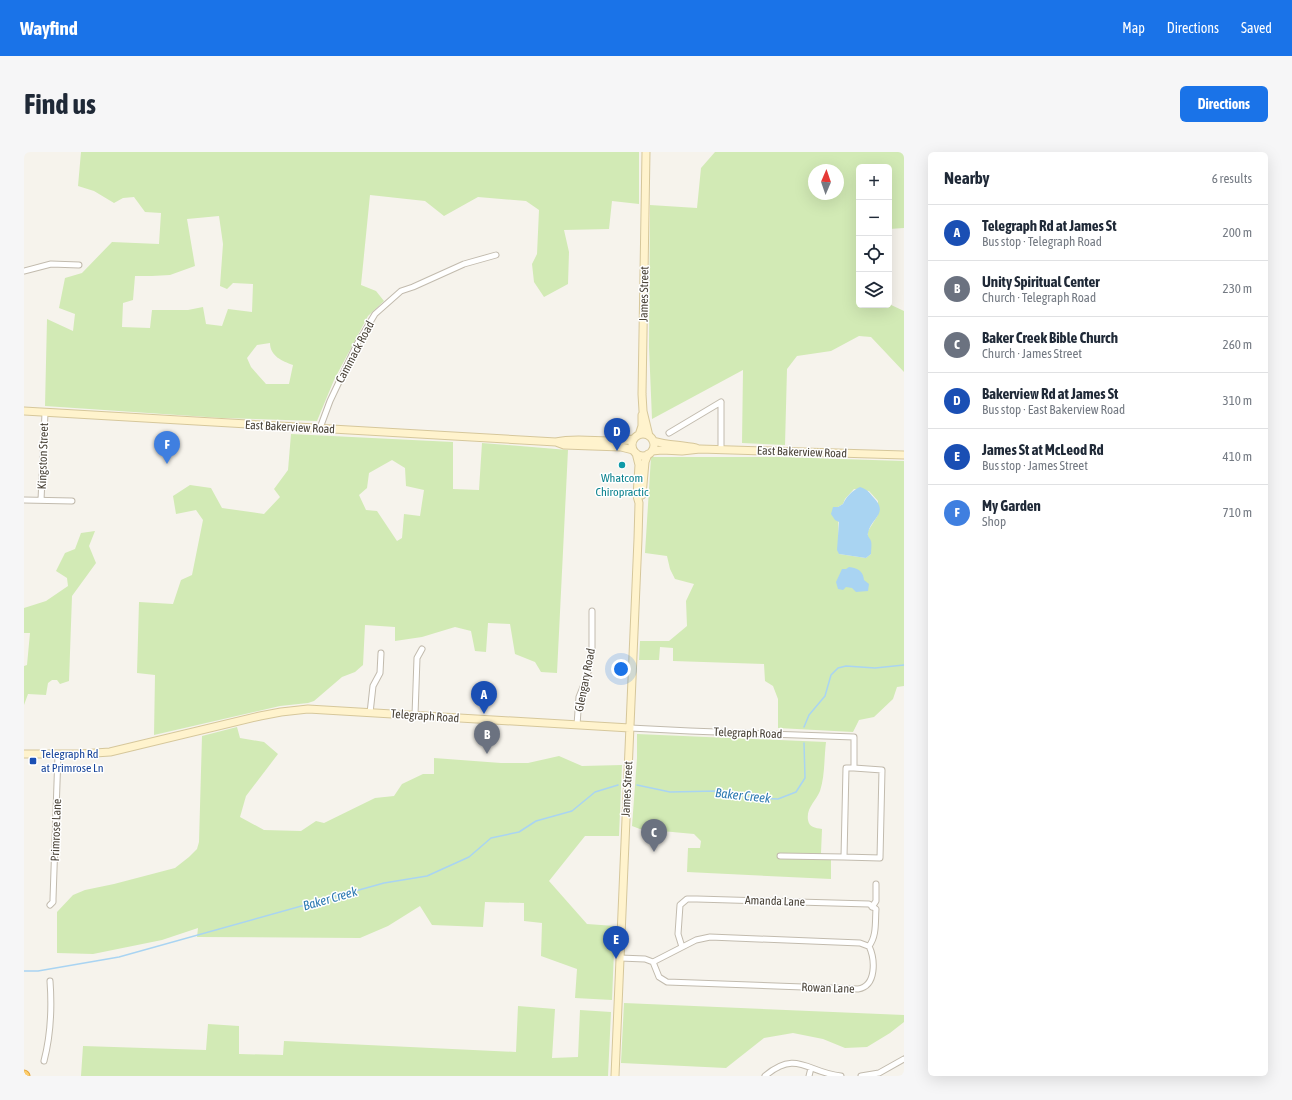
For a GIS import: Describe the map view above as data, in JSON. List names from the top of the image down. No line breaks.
{"streets":{"main road":["James Street","East Bakerview Road","Telegraph Road"],"street":["Cammack Road","Kingston Street","Glengary Road","Primrose Lane","Amanda Lane","Rowan Lane"]},"crossings":[["James Street","East Bakerview Road"],["James Street","Telegraph Road"],["Cammack Road","East Bakerview Road"],["East Bakerview Road","Kingston Street"],["Glengary Road","Telegraph Road"],["Telegraph Road","Primrose Lane"]],"water":["Baker Creek"],"places":{"other":["Whatcom Chiropractic"],"transit":["Telegraph Rd at Primrose Ln"]},"north":"top","page":{"header":"Wayfind","nav":["Map","Directions","Saved"],"buttons":"Directions","title":"Find us","heading":["Nearby","6 results"],"map_buttons":["+","−"],"list":[{"mark":"A","name":"Telegraph Rd at James St","note":"Bus stop · Telegraph Road","value":"200 m"},{"mark":"B","name":"Unity Spiritual Center","note":"Church · Telegraph Road","value":"230 m"},{"mark":"C","name":"Baker Creek Bible Church","note":"Church · James Street","value":"260 m"},{"mark":"D","name":"Bakerview Rd at James St","note":"Bus stop · East Bakerview Road","value":"310 m"},{"mark":"E","name":"James St at McLeod Rd","note":"Bus stop · James Street","value":"410 m"},{"mark":"F","name":"My Garden","note":"Shop","value":"710 m"}],"pins":["D","F","A","B","C","E"]}}
